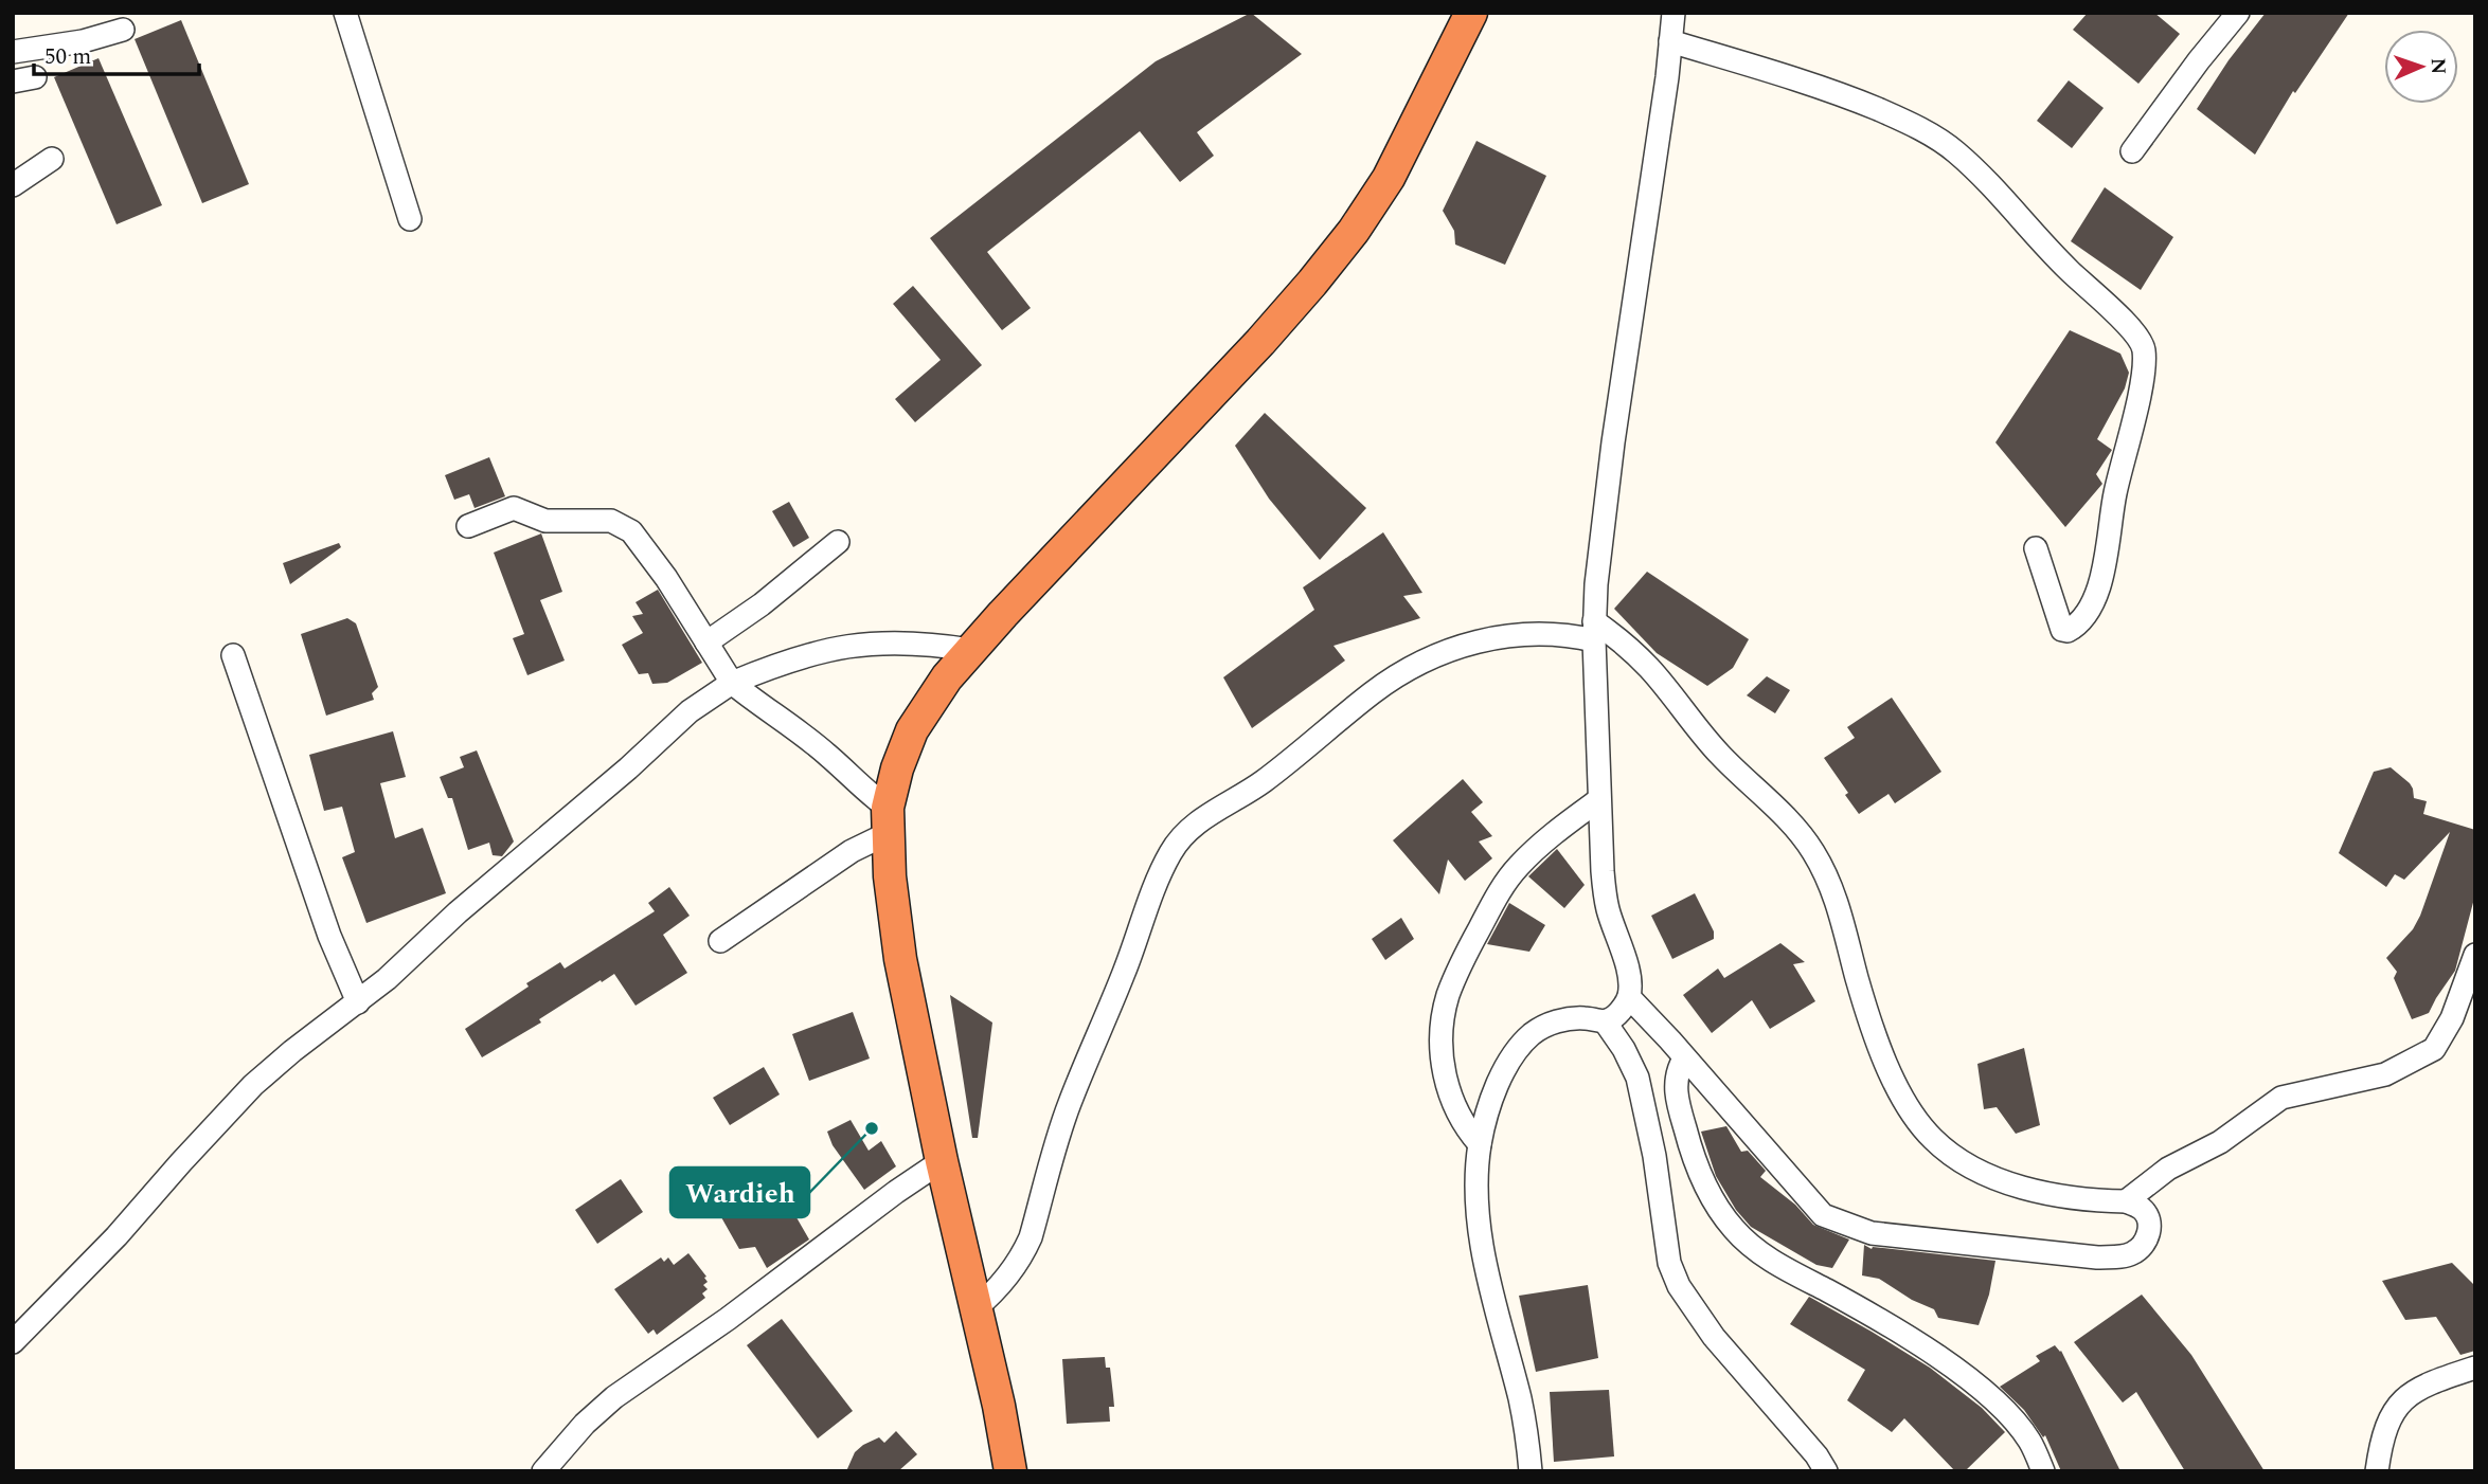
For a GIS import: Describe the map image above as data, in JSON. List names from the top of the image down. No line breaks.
{"places":["Wardieh"],"scale_bar":"50 m","north":"right"}
